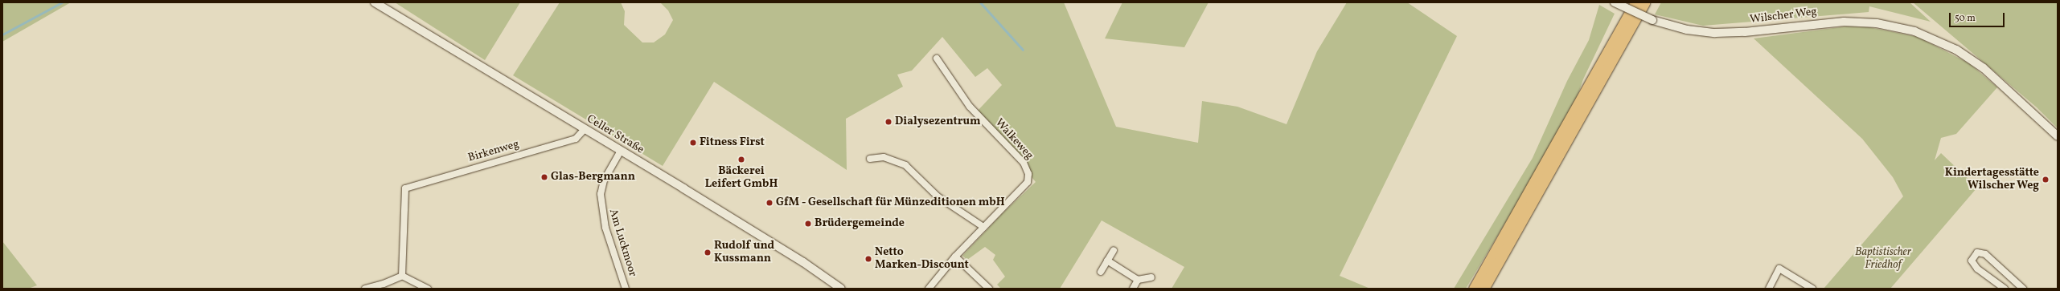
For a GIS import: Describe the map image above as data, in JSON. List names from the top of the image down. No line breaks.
{"streets":{"street":["Wilscher Weg","Celler Straße","Walkeweg","Birkenweg","Am Luckmoor"]},"crossings":[["Celler Straße","Birkenweg"],["Celler Straße","Am Luckmoor"]],"parks":["Baptistischer Friedhof"],"places":["Dialysezentrum","Fitness First","Bäckerei Leifert GmbH","Glas-Bergmann","Kindertagesstätte Wilscher Weg","GfM - Gesellschaft für Münzeditionen mbH","Brüdergemeinde","Rudolf und Kussmann","Netto Marken-Discount"],"scale_bar":"50 m"}
